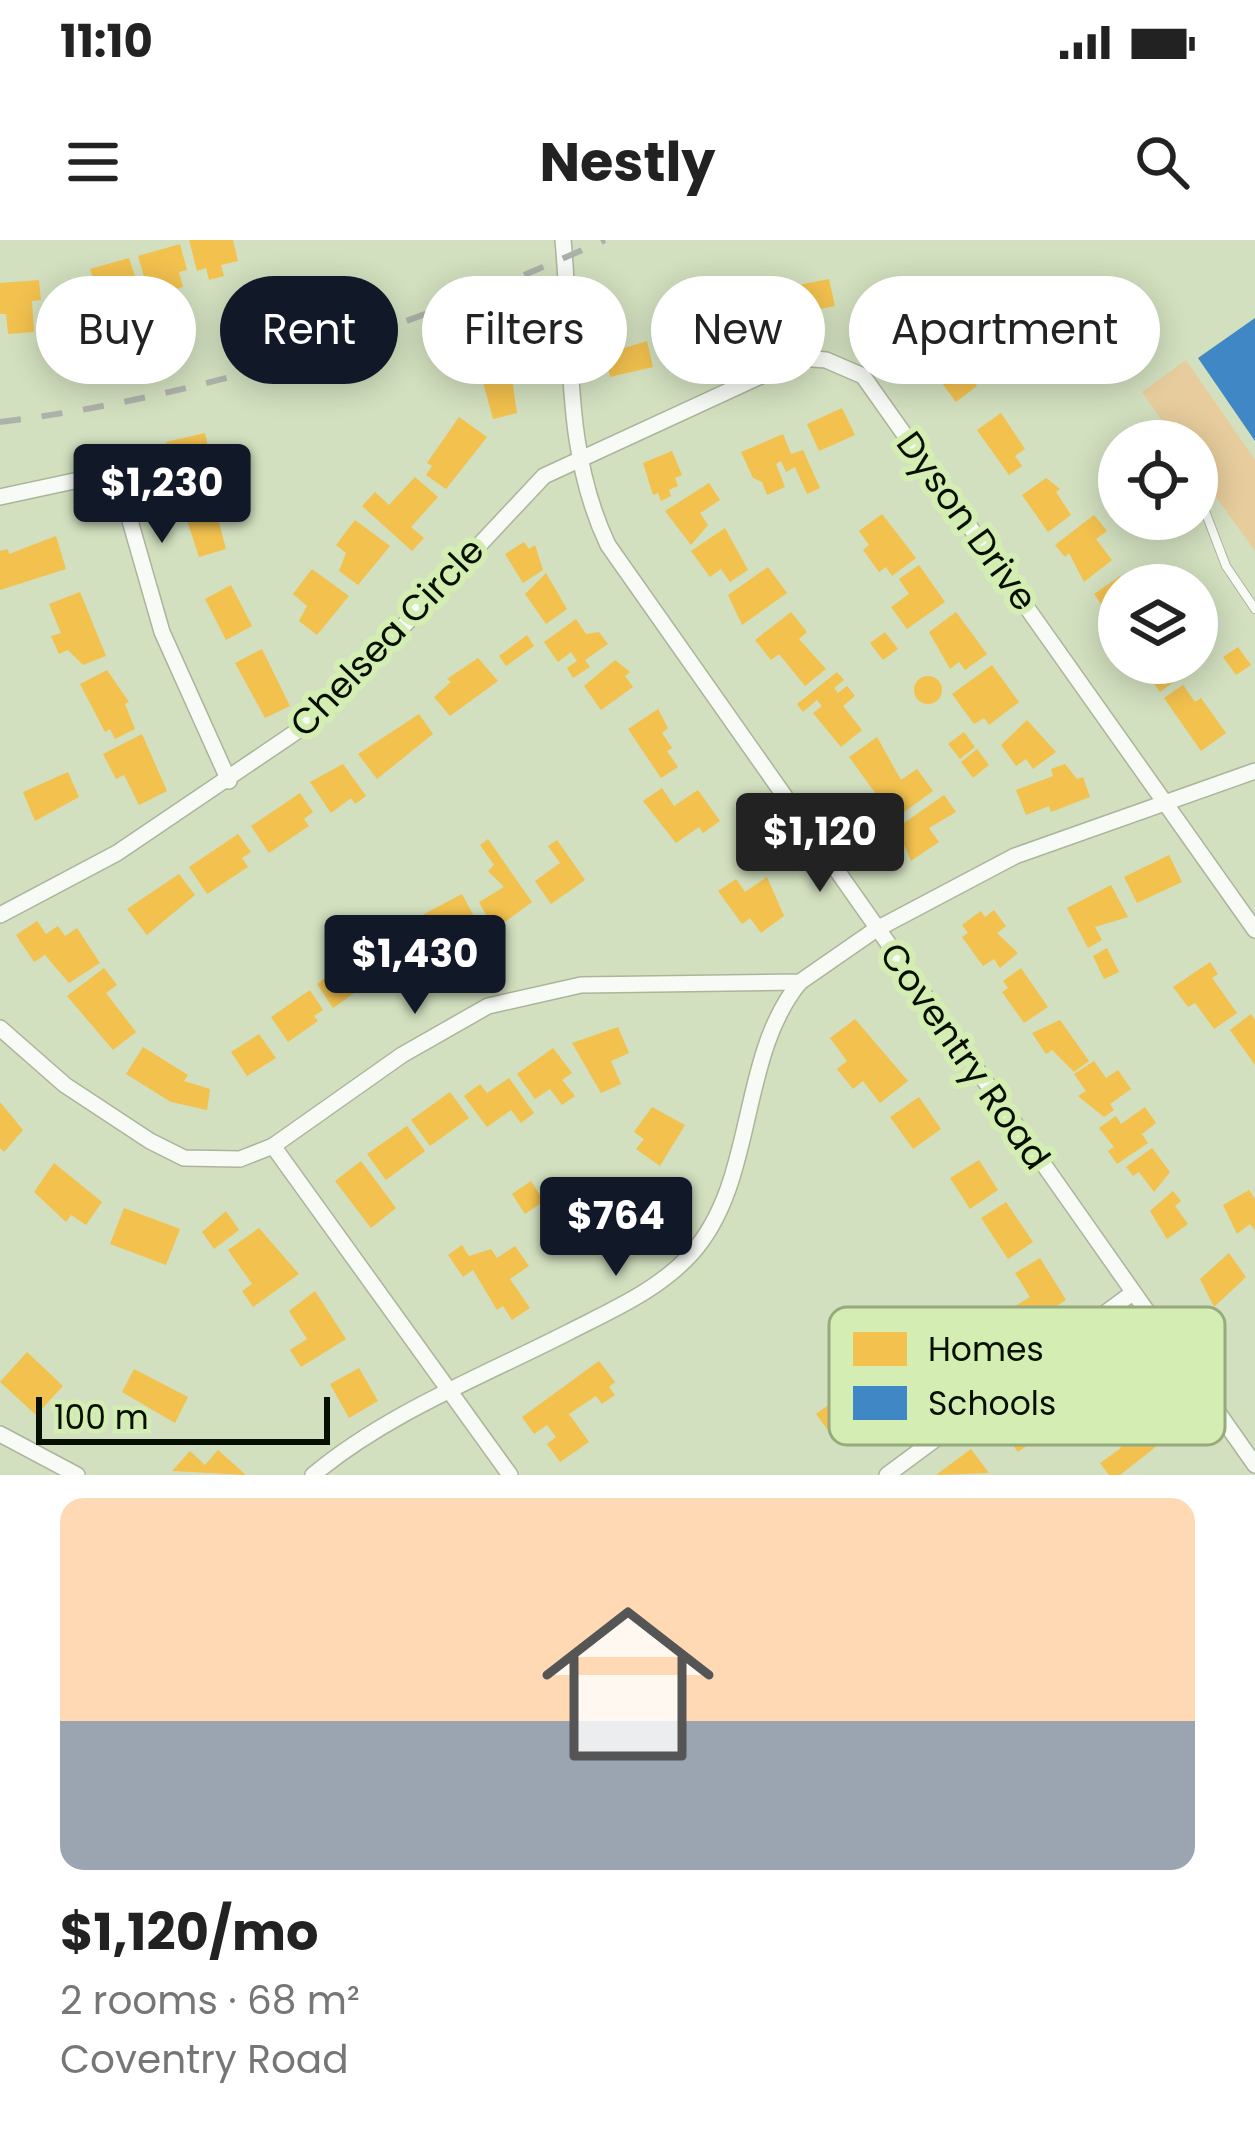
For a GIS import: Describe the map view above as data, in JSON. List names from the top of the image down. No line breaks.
{"streets":{"street":["Dyson Drive","Chelsea Circle","Coventry Road"]},"crossings":[["Dyson Drive","Chelsea Circle"],["Dyson Drive","Coventry Road"],["Chelsea Circle","Coventry Road"]],"legend":["Homes","Schools"],"scale_bar":"100 m","page":{"status":"11:10","header":"Nestly","chip":["Buy","Rent","Filters","New","Apartment"],"price":["$1,230","$1,120","$1,430","$764"],"scale":"100 m","list":[{"name":"$1,120/mo","note":"2 rooms · 68 m² · Coventry Road"}]}}
